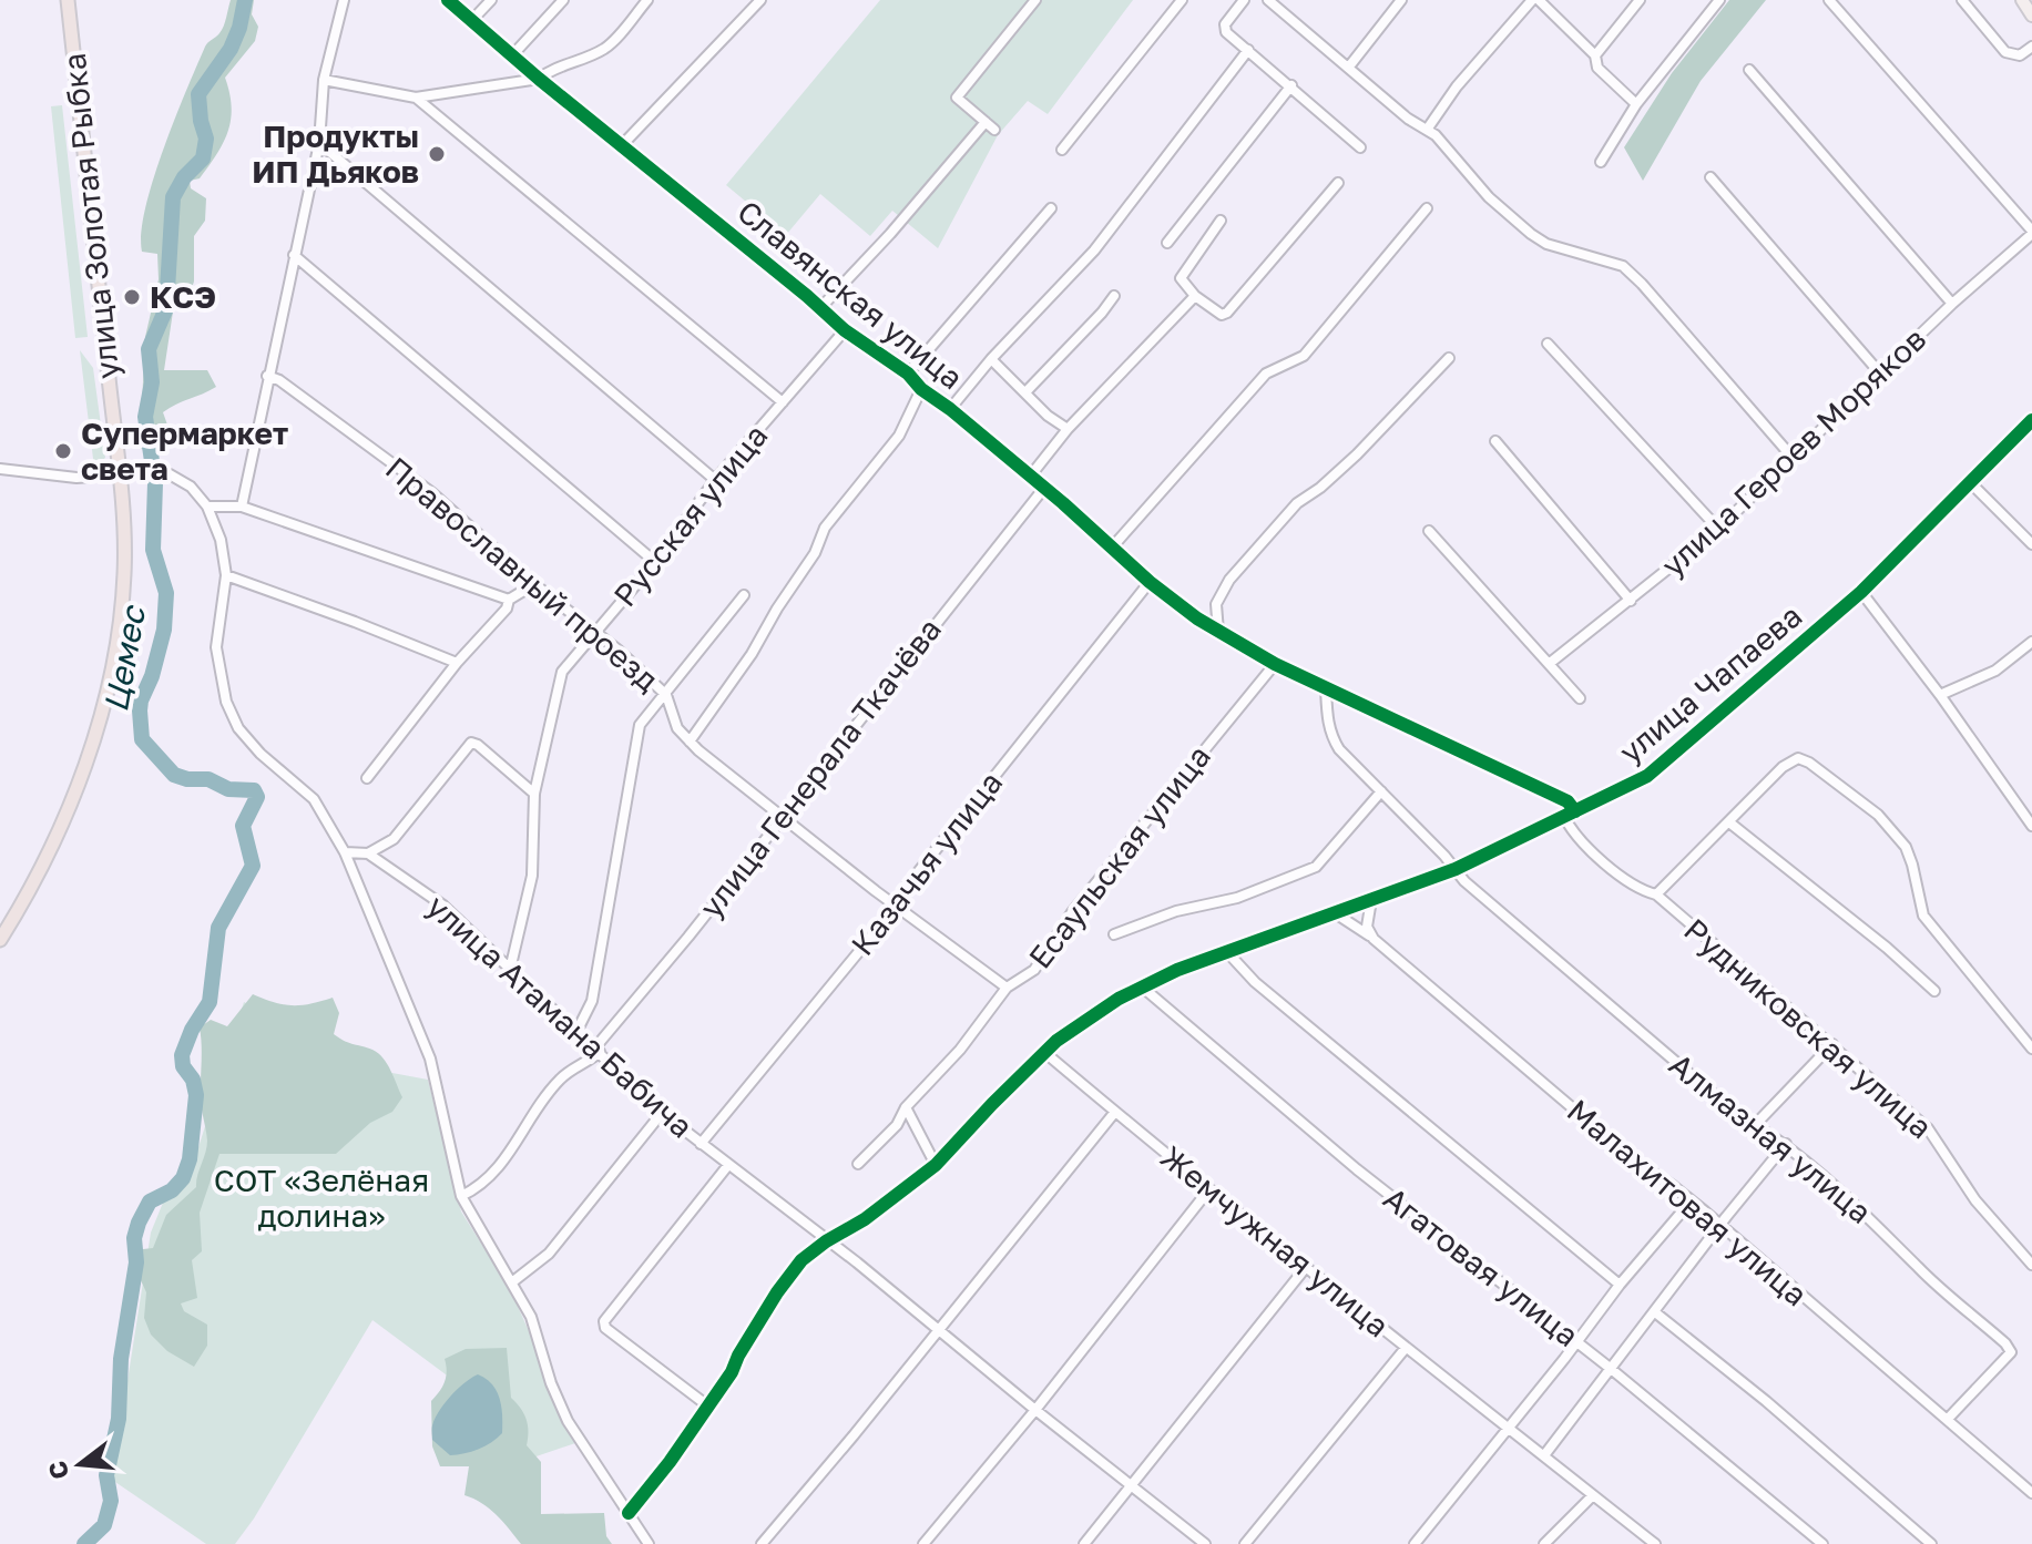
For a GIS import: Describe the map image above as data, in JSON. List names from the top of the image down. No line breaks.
{"streets":{"highway":["улица Золотая Рыбка"],"street":["Славянская улица","улица Героев Моряков","Русская улица","Православный проезд","улица Чапаева","улица Генерала Ткачёва","Есаульская улица","Казачья улица","улица Атамана Бабича","Рудниковская улица","Алмазная улица","Малахитовая улица","Жемчужная улица","Агатовая улица"]},"crossings":[["Славянская улица","Русская улица"],["Славянская улица","улица Генерала Ткачёва"],["Славянская улица","Есаульская улица"],["Славянская улица","Казачья улица"],["Русская улица","Православный проезд"],["Русская улица","улица Атамана Бабича"],["Православный проезд","улица Генерала Ткачёва"],["Православный проезд","Есаульская улица"],["Православный проезд","Казачья улица"],["улица Чапаева","Рудниковская улица"],["улица Чапаева","Алмазная улица"],["улица Генерала Ткачёва","улица Атамана Бабича"],["Казачья улица","улица Атамана Бабича"],["Алмазная улица","Малахитовая улица"]],"water":["Цемес"],"parks":["СОТ «Зелёная долина»"],"places":["Продукты ИП Дьяков","КСЭ","Супермаркет света"],"north":"left"}
